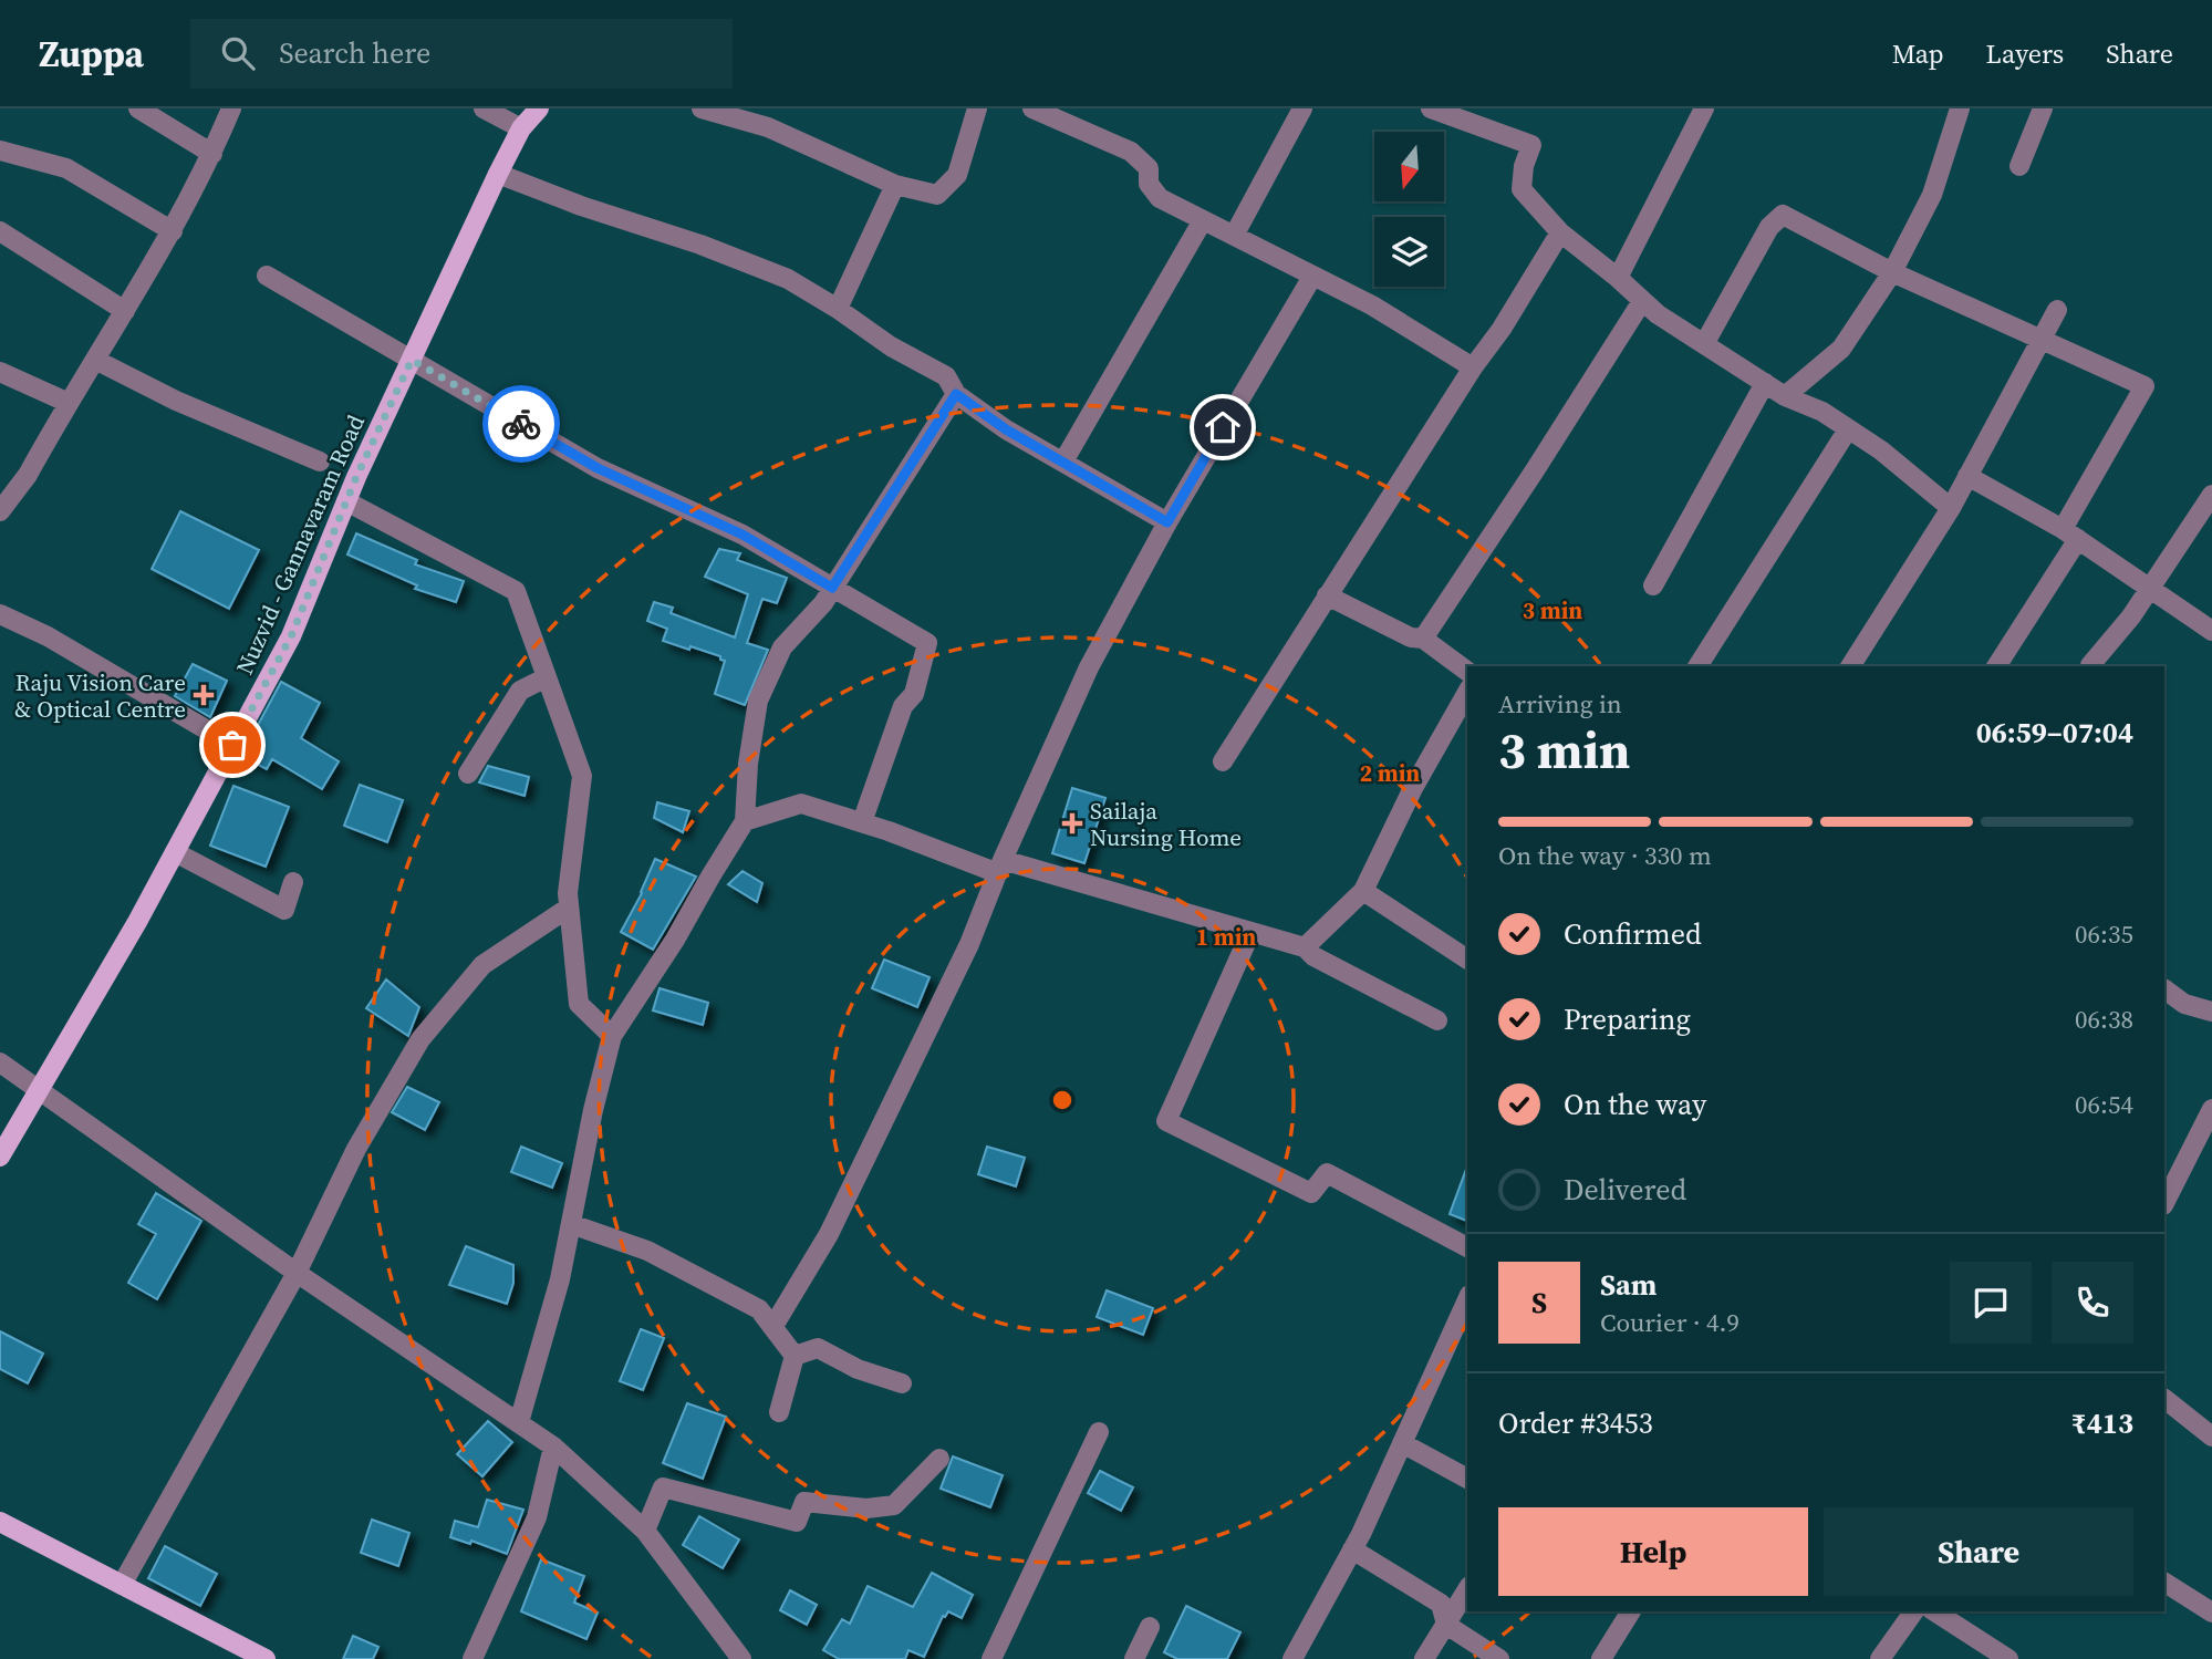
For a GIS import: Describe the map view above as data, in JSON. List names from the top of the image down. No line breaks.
{"streets":{"main road":["Nuzvid - Gannavaram Road"]},"places":{"health":["Raju Vision Care & Optical Centre","Sailaja Nursing Home"]},"north":"bottom","page":{"header":"Zuppa","search":"Search here","nav":["Map","Layers","Share"],"heading":["3 min","Arriving in","06:59–07:04"],"panel":["Sam","Courier · 4.9","Order #3453","₹413"],"bar":"On the way · 330 m","list":[["Confirmed","06:35"],["Preparing","06:38"],["On the way","06:54"],"Delivered"],"round":"S","buttons":["Help","Share"]},"rings":["3 min","2 min","1 min"]}
